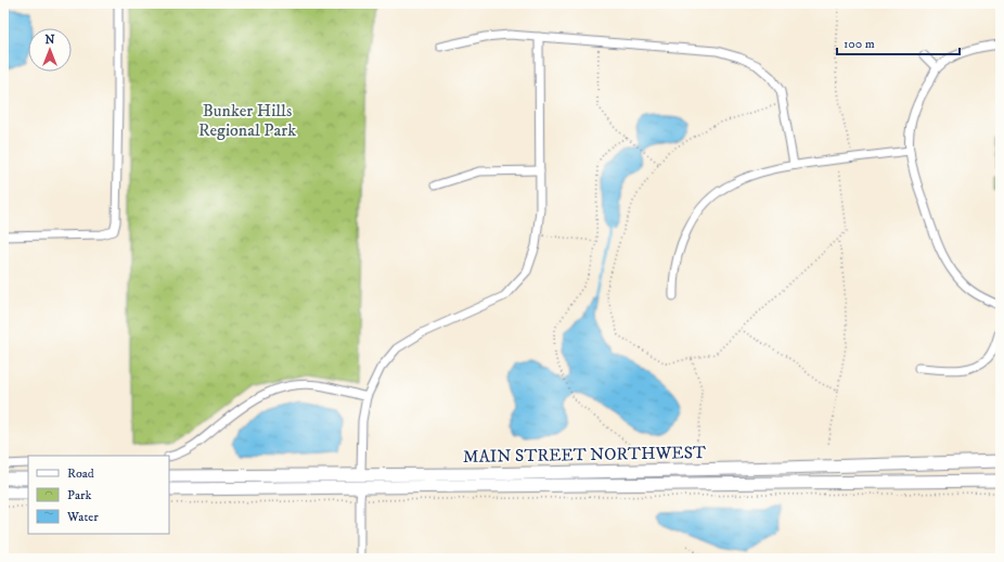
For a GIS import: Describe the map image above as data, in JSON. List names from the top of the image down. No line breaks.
{"streets":{"main road":["MAIN STREET NORTHWEST"]},"parks":["Bunker Hills Regional Park"],"legend":["Road","Park","Water"],"scale_bar":"100 m","north":"top"}
